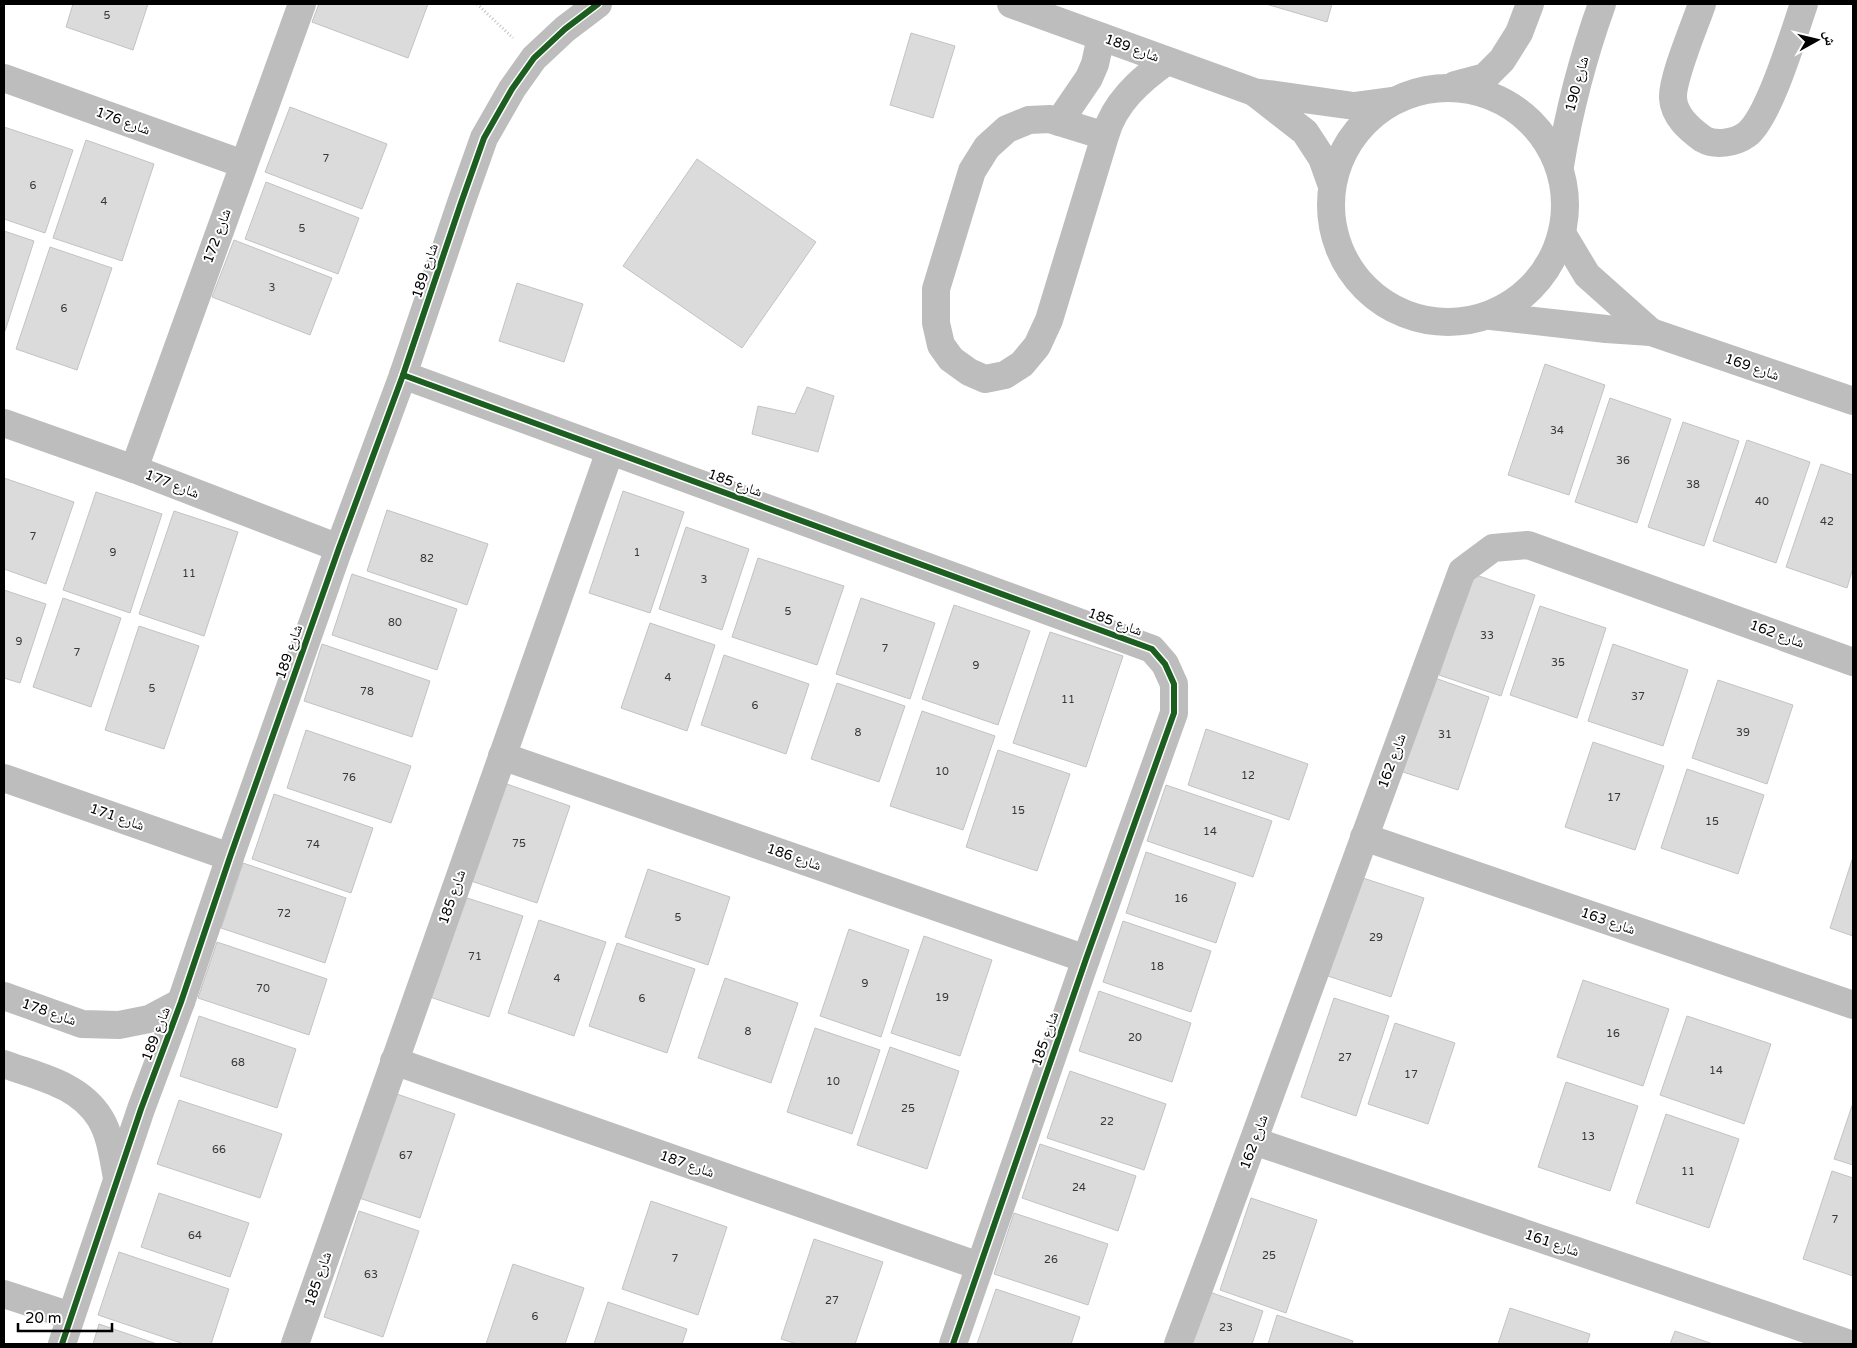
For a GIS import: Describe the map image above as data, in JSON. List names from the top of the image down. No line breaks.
{"streets":{"street":["شارع 189","شارع 190","شارع 176","شارع 172","شارع 169","شارع 185","شارع 177","شارع 162","شارع 171","شارع 186","شارع 163","شارع 178","شارع 187","شارع 161"]},"crossings":[["شارع 189","شارع 185"],["شارع 189","شارع 177"],["شارع 189","شارع 171"],["شارع 189","شارع 178"],["شارع 176","شارع 172"],["شارع 172","شارع 177"],["شارع 185","شارع 186"],["شارع 185","شارع 187"],["شارع 162","شارع 163"],["شارع 162","شارع 161"]],"house_numbers":["5","7","6","4","5","3","6","34","36","38","40","42","7","9","1","82","11","3","5","80","33","9","7","7","35","9","4","5","78","37","11","6","8","39","31","10","12","76","17","15","15","14","75","74","16","72","5","29","71","18","4","9","70","19","6","8","16","20","27","68","14","17","10","25","22","13","66","67","11","24","7","64","25","7","26","63","27","6","23"],"scale_bar":"20 m","north":"right"}
